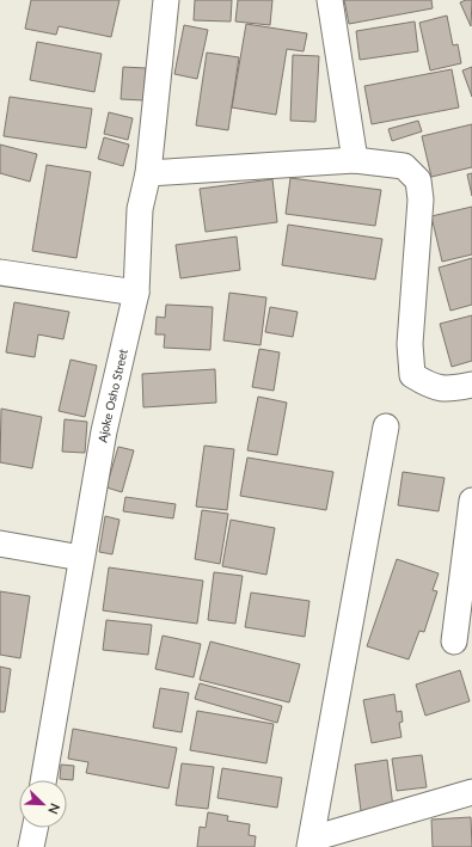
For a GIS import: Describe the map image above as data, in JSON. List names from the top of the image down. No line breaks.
{"streets":{"street":["Ajoke Osho Street"]},"north":"bottom right"}
